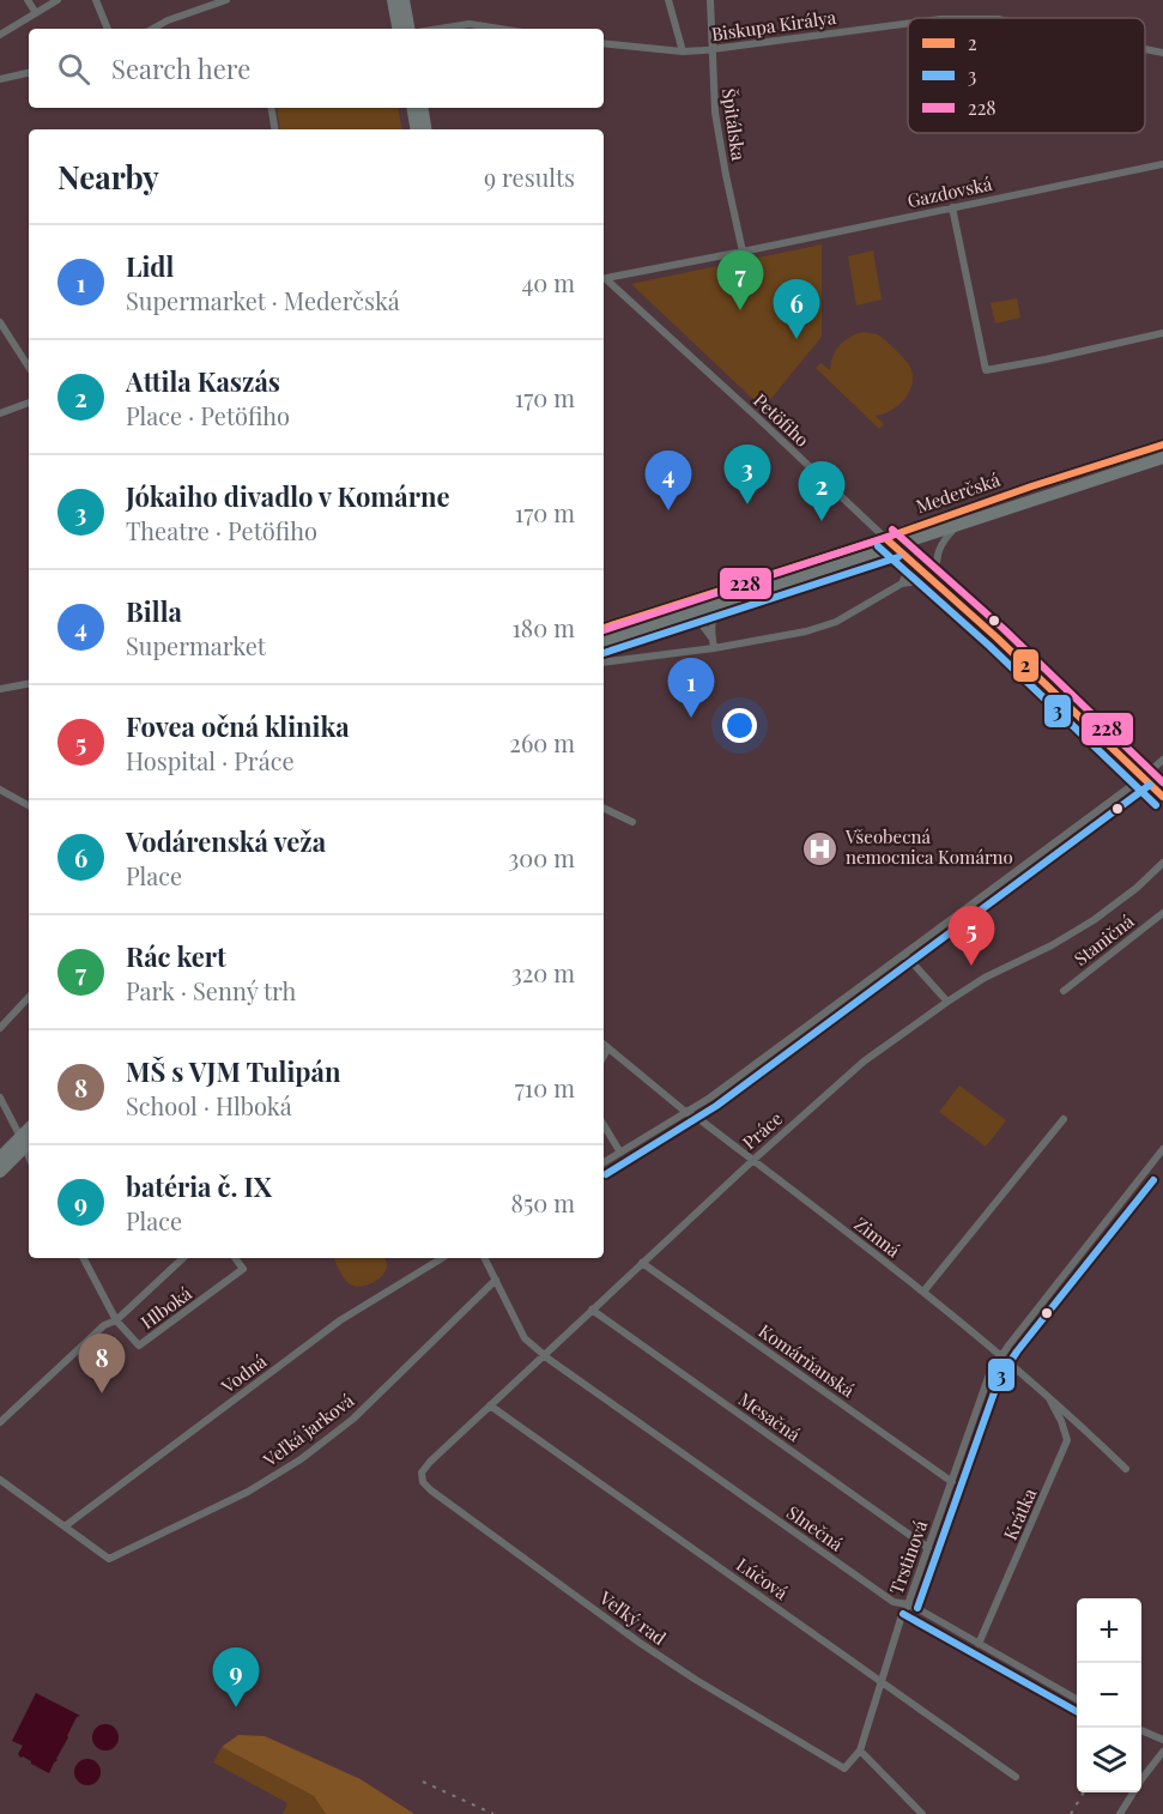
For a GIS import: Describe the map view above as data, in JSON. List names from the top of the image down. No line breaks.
{"streets":{"main road":["Mederčská"],"street":["Biskupa Királya","Špitálska","Gazdovská","Petöfiho","Staničná","Práce","Zimná","Hlboká","Komárňanská","Vodná","Mesačná","Veľká jarková","Krátka","Slnečná","Trstinová","Lúčová","Veľký rad"]},"crossings":[["Biskupa Királya","Špitálska"],["Špitálska","Gazdovská"],["Petöfiho","Mederčská"],["Práce","Zimná"],["Práce","Komárňanská"],["Práce","Mesačná"],["Práce","Slnečná"],["Práce","Lúčová"],["Práce","Veľký rad"],["Zimná","Krátka"],["Zimná","Trstinová"],["Komárňanská","Trstinová"],["Vodná","Veľká jarková"],["Mesačná","Trstinová"],["Veľká jarková","Slnečná"],["Krátka","Slnečná"],["Slnečná","Trstinová"],["Trstinová","Lúčová"],["Trstinová","Veľký rad"]],"places":{"hospital":["Všeobecná nemocnica Komárno"]},"lines":["transit line 2","transit line 228","transit line 3"],"legend":["2","3","228"],"page":{"search":"Search here","heading":["Nearby","9 results"],"list":[{"mark":"1","name":"Lidl","note":"Supermarket · Mederčská","value":"40 m"},{"mark":"2","name":"Attila Kaszás","note":"Place · Petöfiho","value":"170 m"},{"mark":"3","name":"Jókaiho divadlo v Komárne","note":"Theatre · Petöfiho","value":"170 m"},{"mark":"4","name":"Billa","note":"Supermarket","value":"180 m"},{"mark":"5","name":"Fovea očná klinika","note":"Hospital · Práce","value":"260 m"},{"mark":"6","name":"Vodárenská veža","note":"Place","value":"300 m"},{"mark":"7","name":"Rác kert","note":"Park · Senný trh","value":"320 m"},{"mark":"8","name":"MŠ s VJM Tulipán","note":"School · Hlboká","value":"710 m"},{"mark":"9","name":"batéria č. IX","note":"Place","value":"850 m"}],"pins":["7","6","3","4","2","1","5","8","9"],"map_buttons":["+","−"]}}
